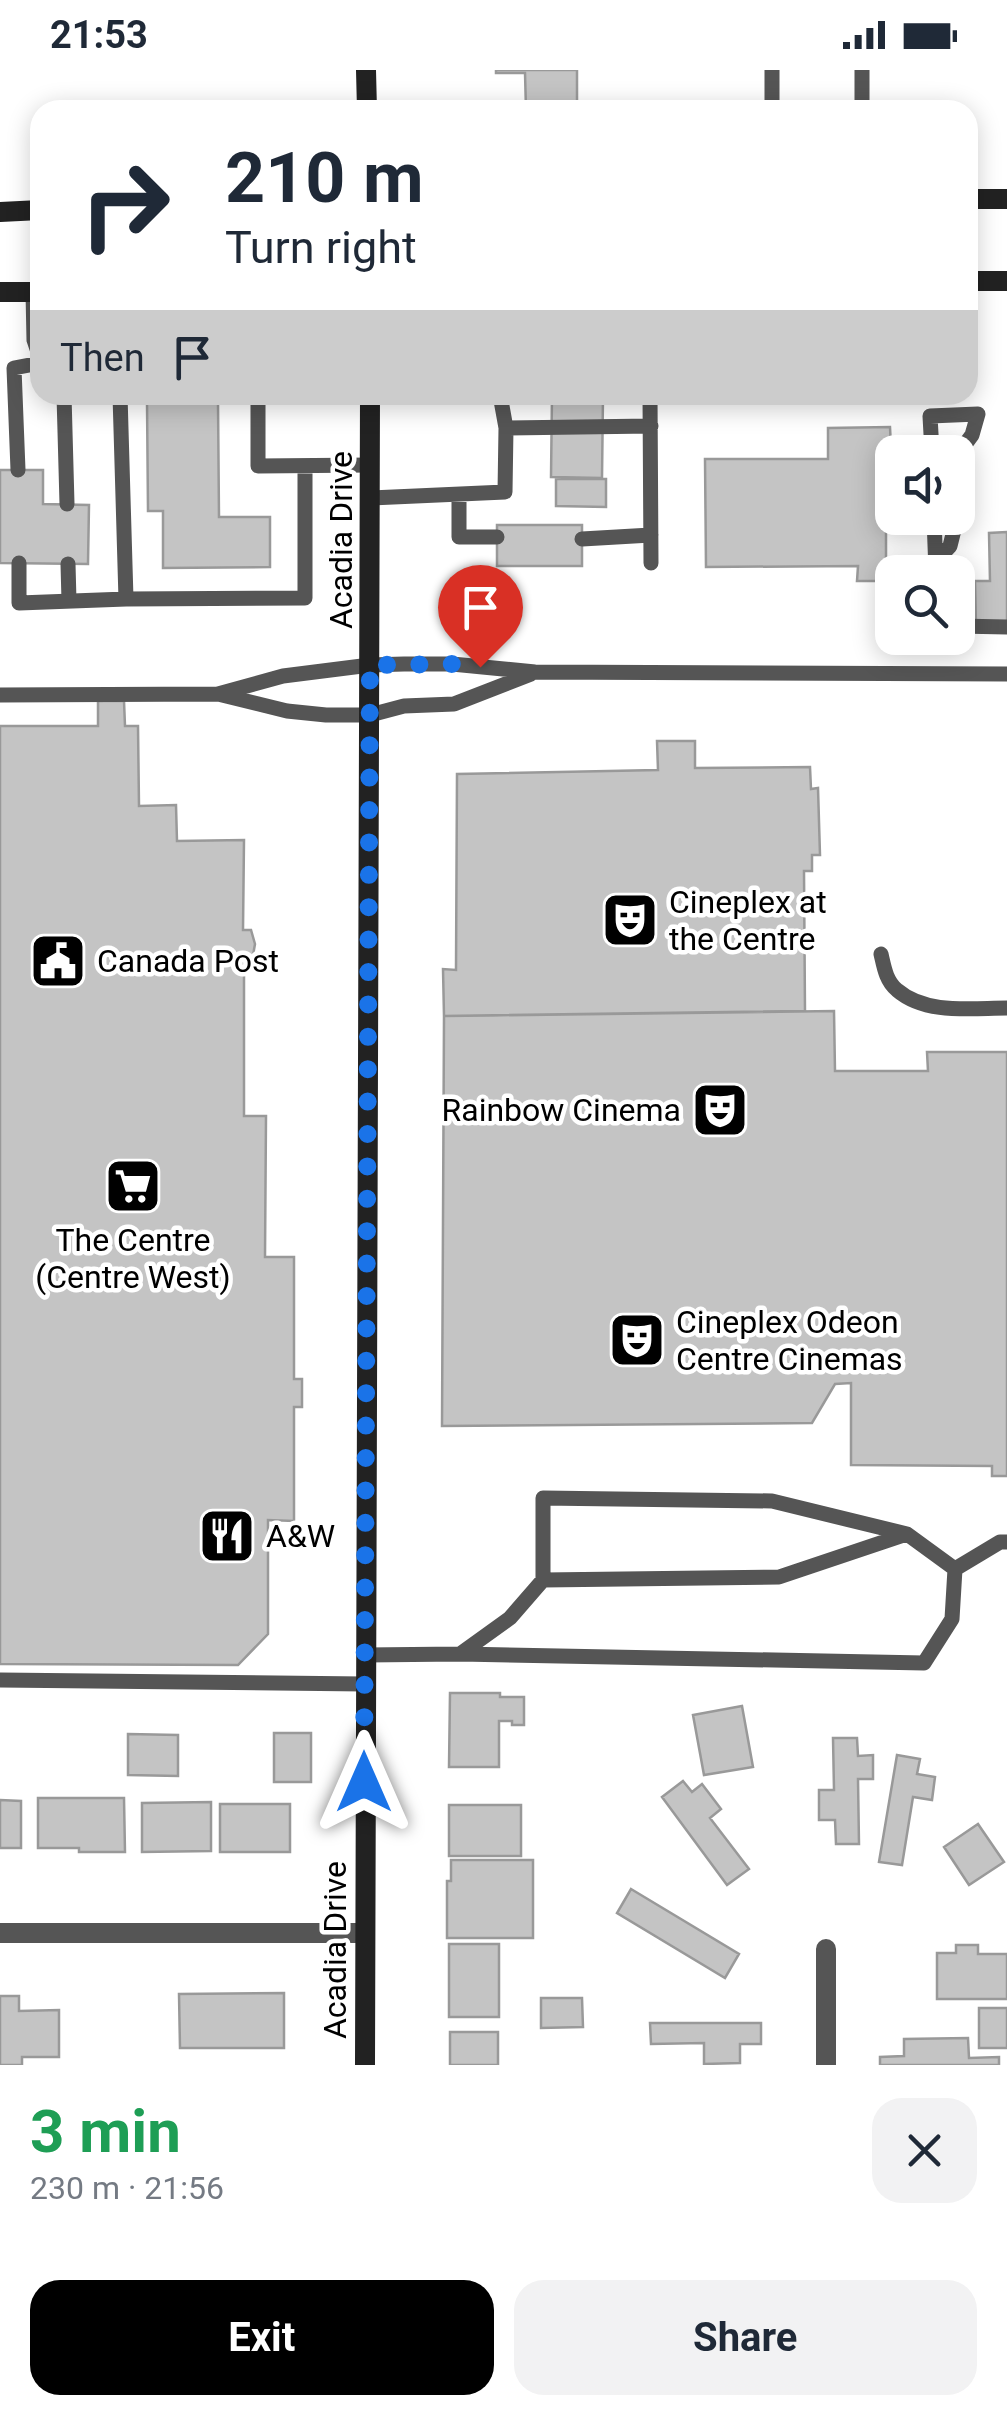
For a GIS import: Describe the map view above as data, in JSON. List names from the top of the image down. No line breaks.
{"streets":{"street":["Acadia Drive"]},"places":{"theatre":["Cineplex at the Centre","Rainbow Cinema","Cineplex Odeon Centre Cinemas"],"public building":["Canada Post"],"supermarket":["The Centre (Centre West)"],"restaurant":["A&W"]},"page":{"status":"21:53","turn":["210 m","Turn right"],"then":"Then","heading":["3 min","230 m · 21:56"],"buttons":["Exit","Share"]}}
